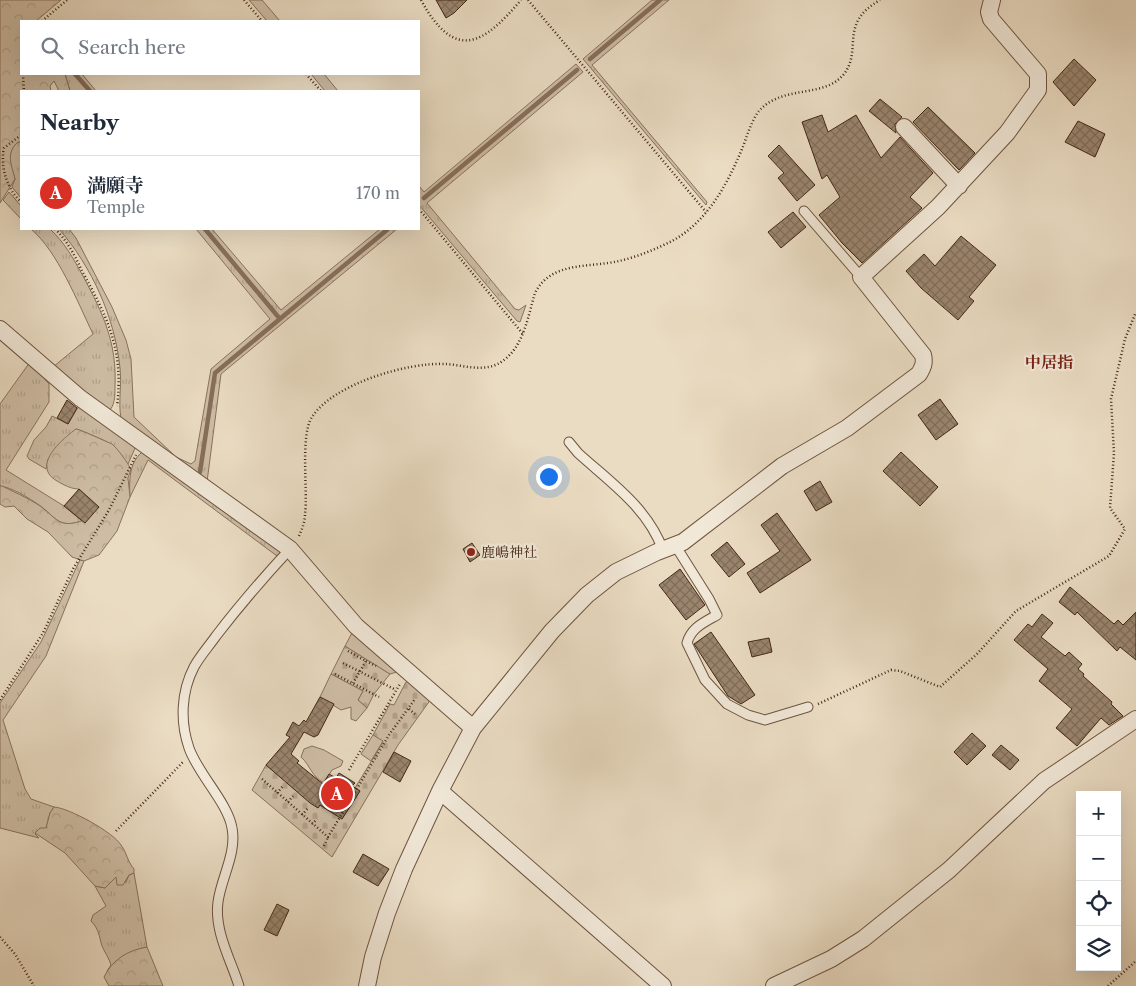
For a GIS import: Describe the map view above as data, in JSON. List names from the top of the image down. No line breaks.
{"districts":["中居指"],"places":["鹿嶋神社"],"page":{"search":"Search here","heading":"Nearby","list":[{"mark":"A","name":"満願寺","note":"Temple","value":"170 m"}],"pins":"A","map_buttons":["+","−"]}}
